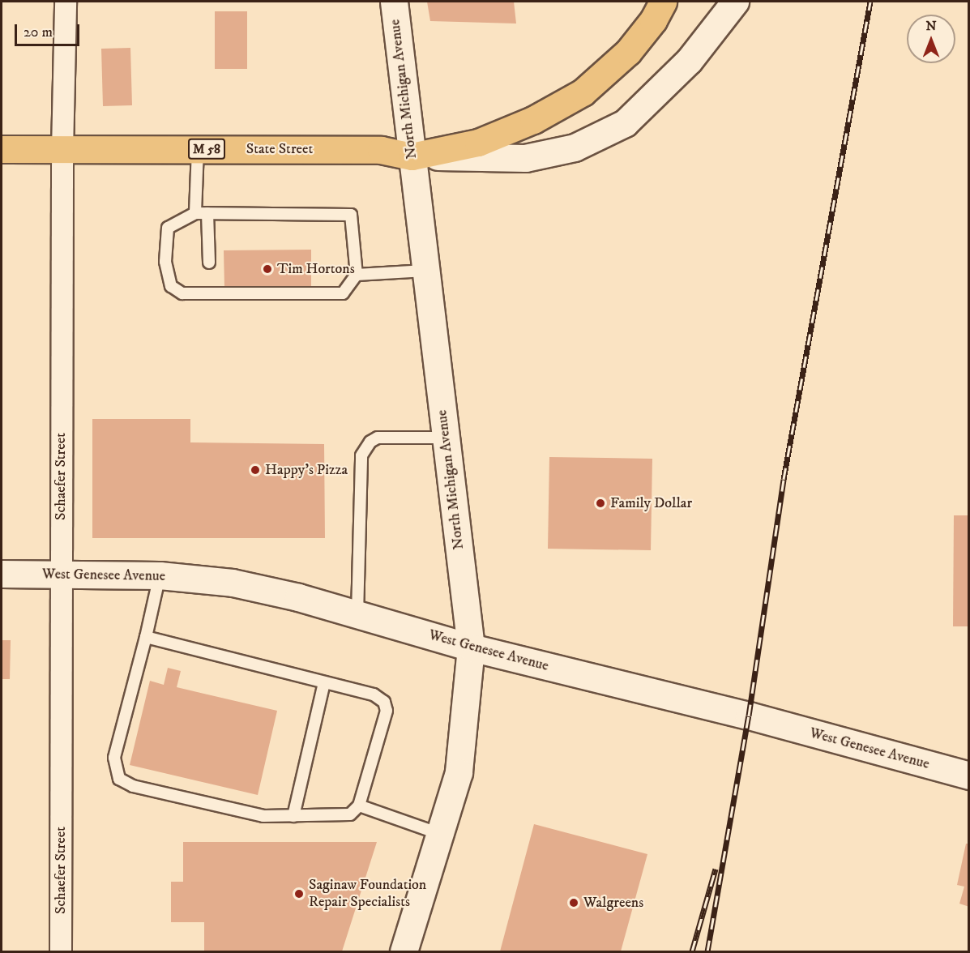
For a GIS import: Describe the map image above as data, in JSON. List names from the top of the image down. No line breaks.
{"streets":{"main road":["North Michigan Avenue","M 58","State Street","West Genesee Avenue"],"street":["Schaefer Street"]},"crossings":[["North Michigan Avenue","State Street"],["North Michigan Avenue","West Genesee Avenue"],["State Street","Schaefer Street"],["Schaefer Street","West Genesee Avenue"]],"places":["Tim Hortons","Happy's Pizza","Family Dollar","Saginaw Foundation Repair Specialists","Walgreens"],"scale_bar":"20 m","north":"top"}
